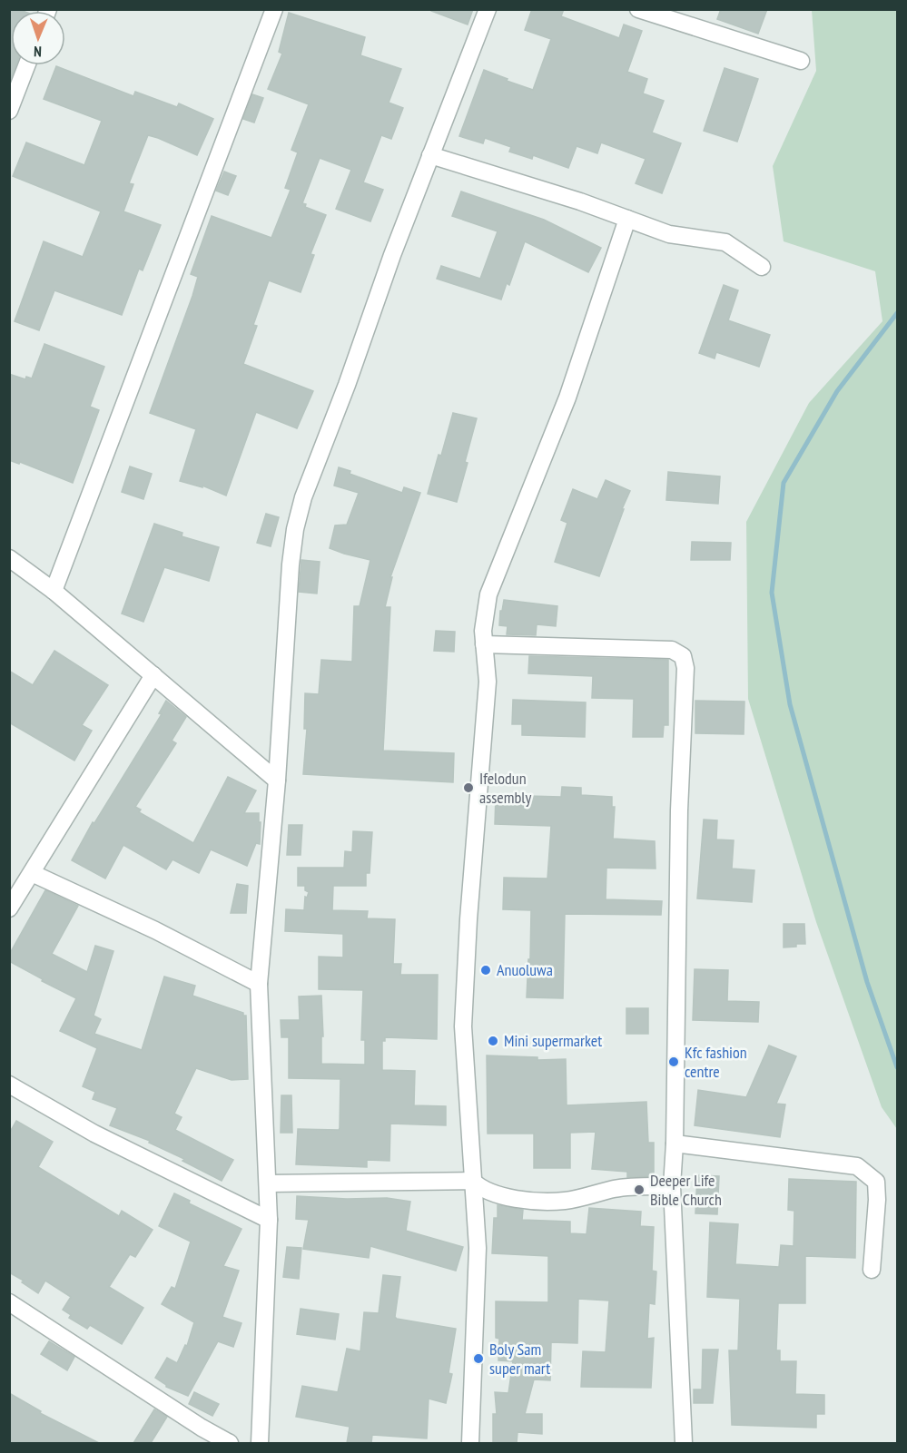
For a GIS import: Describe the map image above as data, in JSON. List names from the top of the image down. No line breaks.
{"places":["Ifelodun assembly","Anuoluwa","Mini supermarket","Kfc fashion centre","Deeper Life Bible Church","Boly Sam super mart"],"north":"bottom"}
